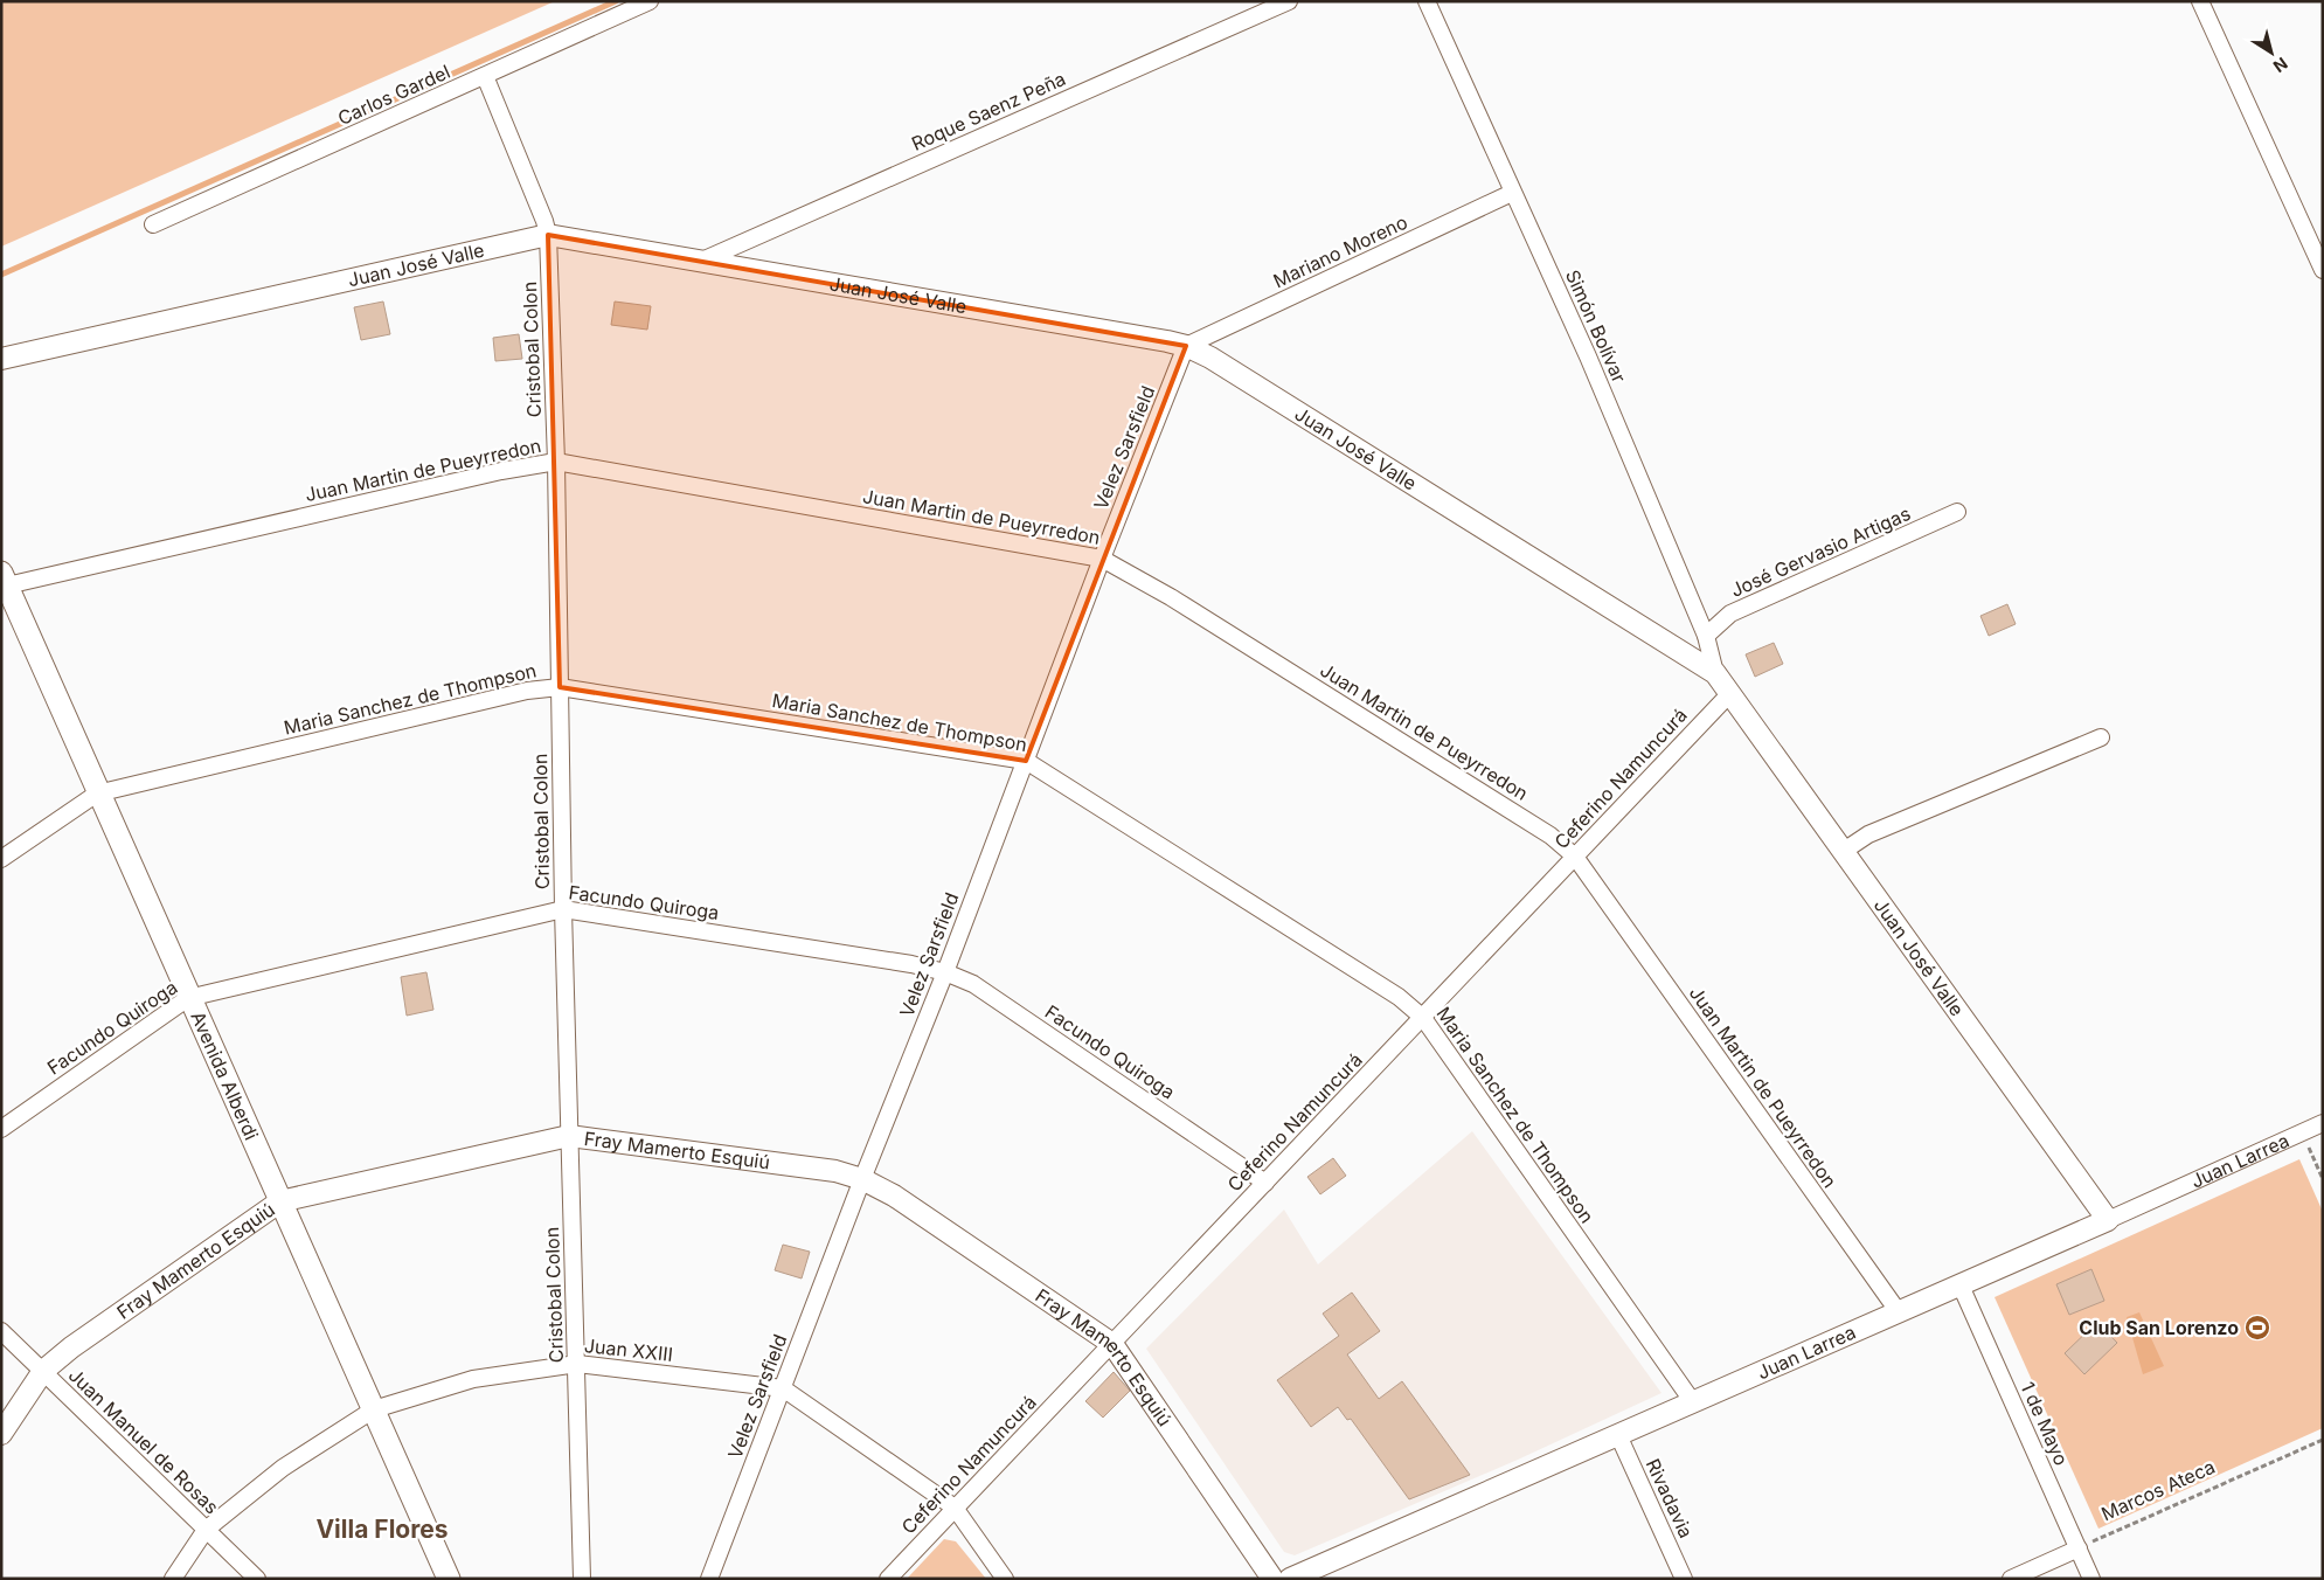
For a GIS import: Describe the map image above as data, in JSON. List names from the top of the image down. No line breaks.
{"streets":{"main road":["Avenida Alberdi"],"street":["Carlos Gardel","Roque Saenz Peña","Mariano Moreno","Juan José Valle","Simón Bolívar","Cristobal Colon","Velez Sarsfield","Juan Martin de Pueyrredon","José Gervasio Artigas","Maria Sanchez de Thompson","Ceferino Namuncurá","Facundo Quiroga","Fray Mamerto Esquiú","Juan Larrea","Juan XXIII","1 de Mayo","Juan Manuel de Rosas","Rivadavia"],"path":["Marcos Ateca"]},"crossings":[["Carlos Gardel","Cristobal Colon"],["Roque Saenz Peña","Juan José Valle"],["Mariano Moreno","Juan José Valle"],["Mariano Moreno","Simón Bolívar"],["Mariano Moreno","Velez Sarsfield"],["Juan José Valle","Simón Bolívar"],["Juan José Valle","Cristobal Colon"],["Juan José Valle","Velez Sarsfield"],["Juan José Valle","Ceferino Namuncurá"],["Juan José Valle","Juan Larrea"],["Simón Bolívar","José Gervasio Artigas"],["Cristobal Colon","Juan Martin de Pueyrredon"],["Cristobal Colon","Maria Sanchez de Thompson"],["Cristobal Colon","Facundo Quiroga"],["Cristobal Colon","Fray Mamerto Esquiú"],["Cristobal Colon","Juan XXIII"],["Velez Sarsfield","Juan Martin de Pueyrredon"],["Velez Sarsfield","Maria Sanchez de Thompson"],["Velez Sarsfield","Facundo Quiroga"],["Velez Sarsfield","Fray Mamerto Esquiú"],["Velez Sarsfield","Juan XXIII"],["Juan Martin de Pueyrredon","Ceferino Namuncurá"],["Juan Martin de Pueyrredon","Avenida Alberdi"],["Juan Martin de Pueyrredon","Juan Larrea"],["Maria Sanchez de Thompson","Ceferino Namuncurá"],["Maria Sanchez de Thompson","Avenida Alberdi"],["Maria Sanchez de Thompson","Juan Larrea"],["Ceferino Namuncurá","Facundo Quiroga"],["Ceferino Namuncurá","Fray Mamerto Esquiú"],["Ceferino Namuncurá","Juan XXIII"],["Facundo Quiroga","Avenida Alberdi"],["Avenida Alberdi","Fray Mamerto Esquiú"],["Avenida Alberdi","Juan XXIII"],["Fray Mamerto Esquiú","Juan Manuel de Rosas"],["Juan Larrea","1 de Mayo"],["Juan Larrea","Rivadavia"],["Juan XXIII","Juan Manuel de Rosas"],["1 de Mayo","Marcos Ateca"]],"districts":["Villa Flores"],"places":{"sports":["Club San Lorenzo"]},"north":"bottom right"}
